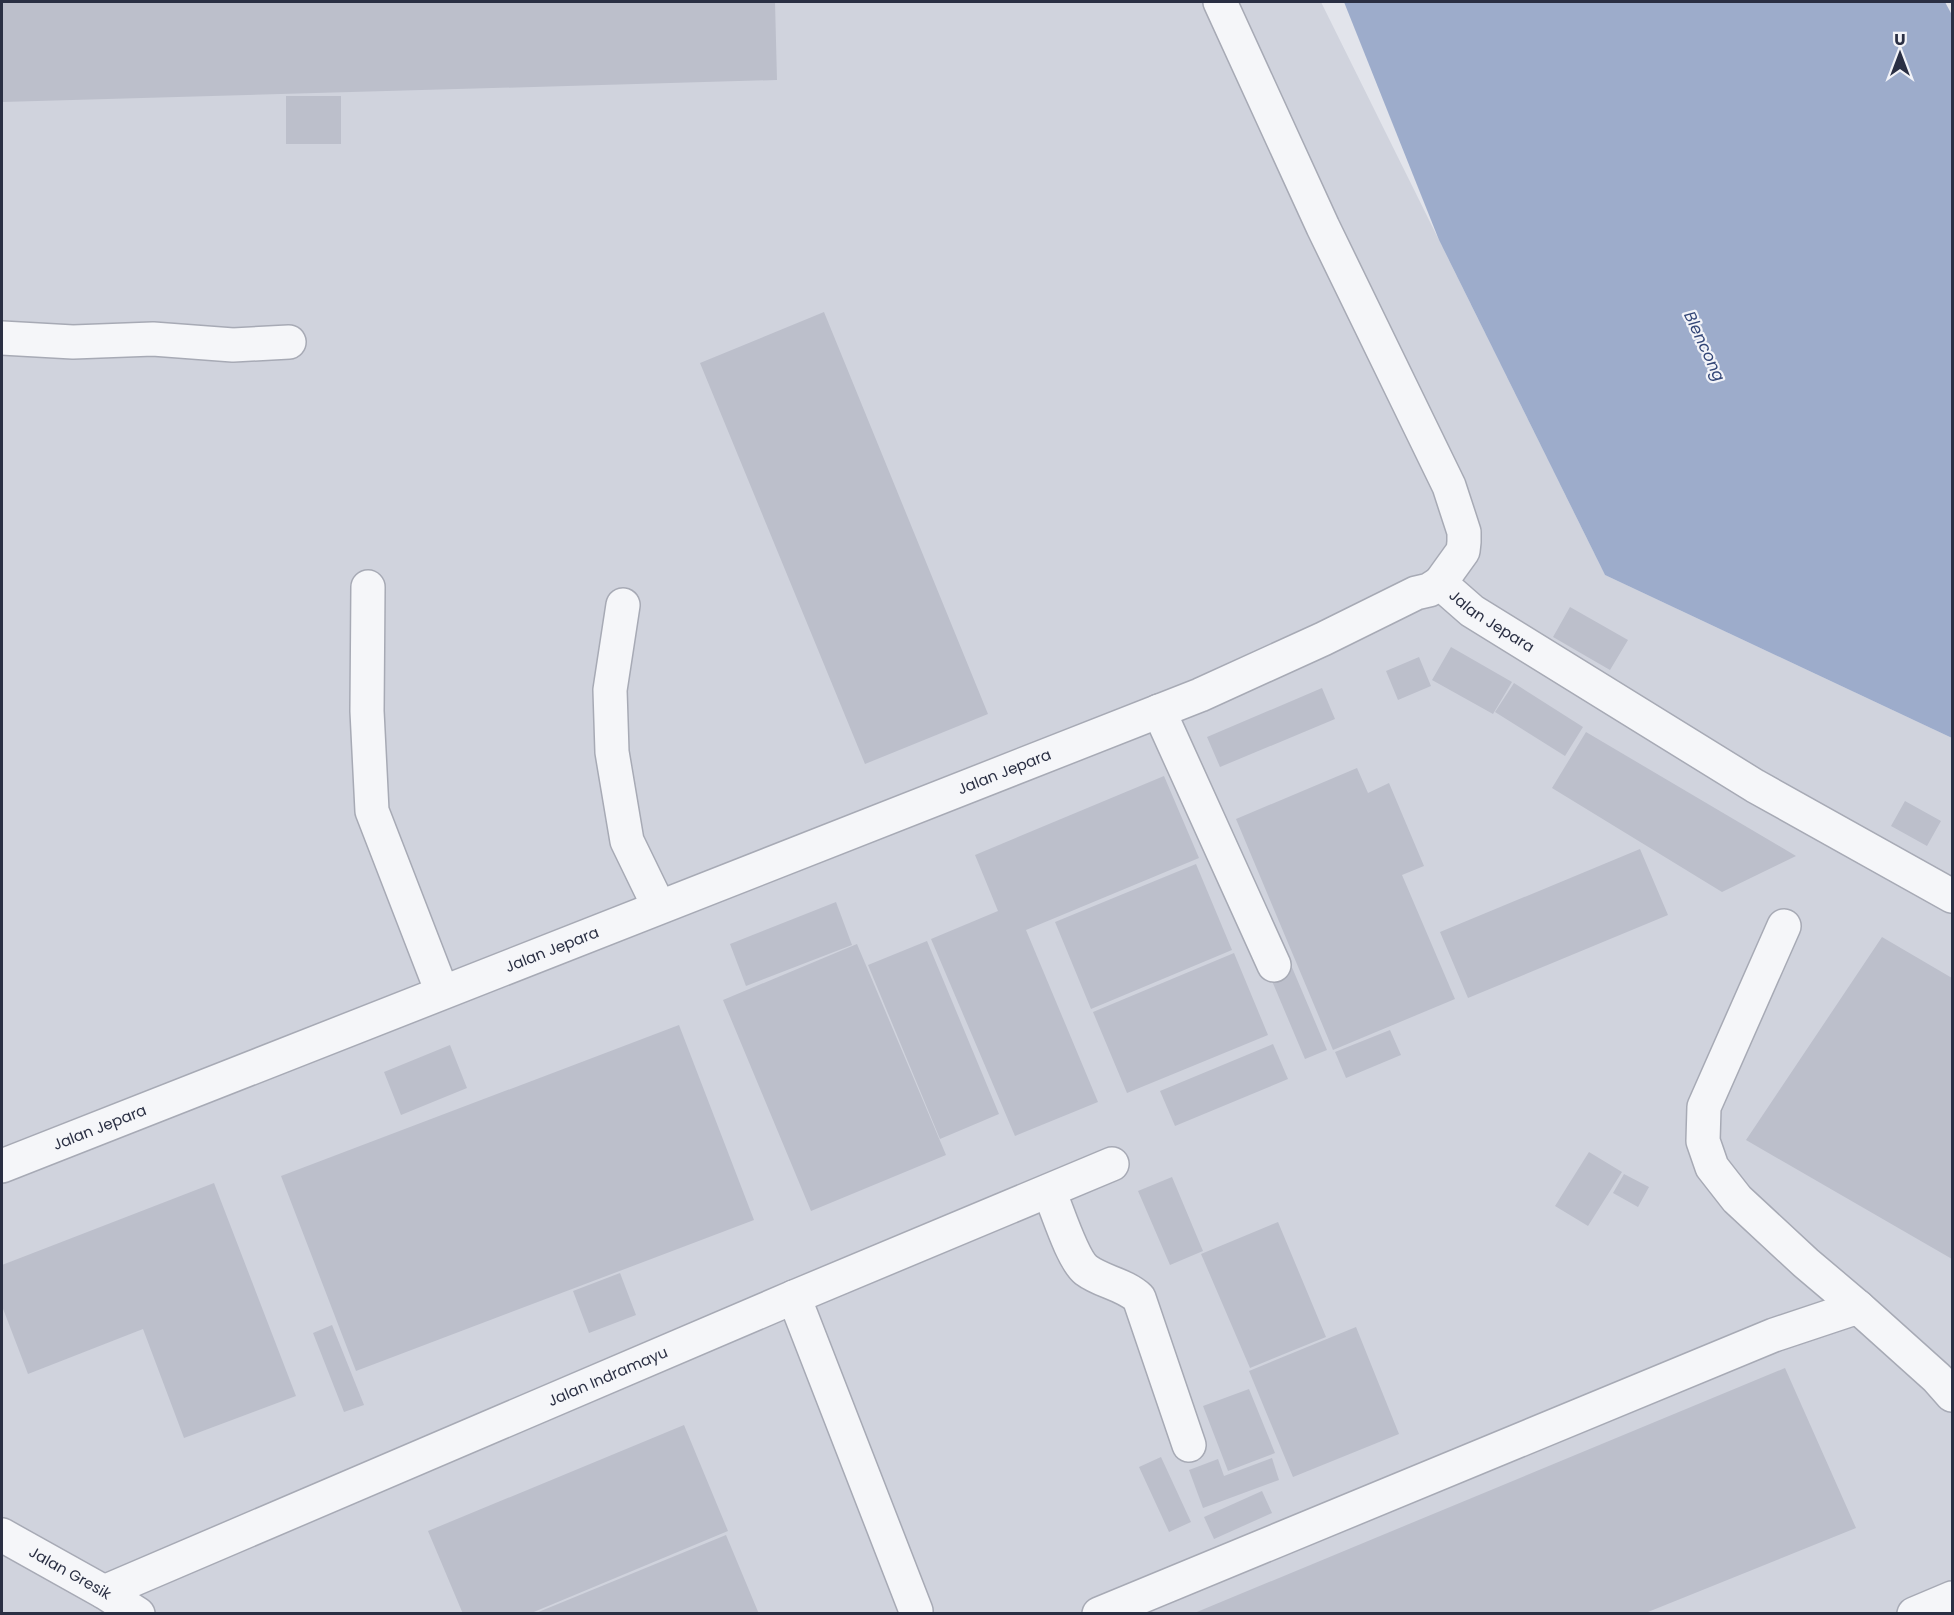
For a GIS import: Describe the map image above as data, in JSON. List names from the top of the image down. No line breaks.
{"streets":{"lane":["Jalan Jepara","Jalan Indramayu","Jalan Gresik"]},"crossings":[["Jalan Indramayu","Jalan Gresik"]],"water":["Blencong"],"north":"top"}
